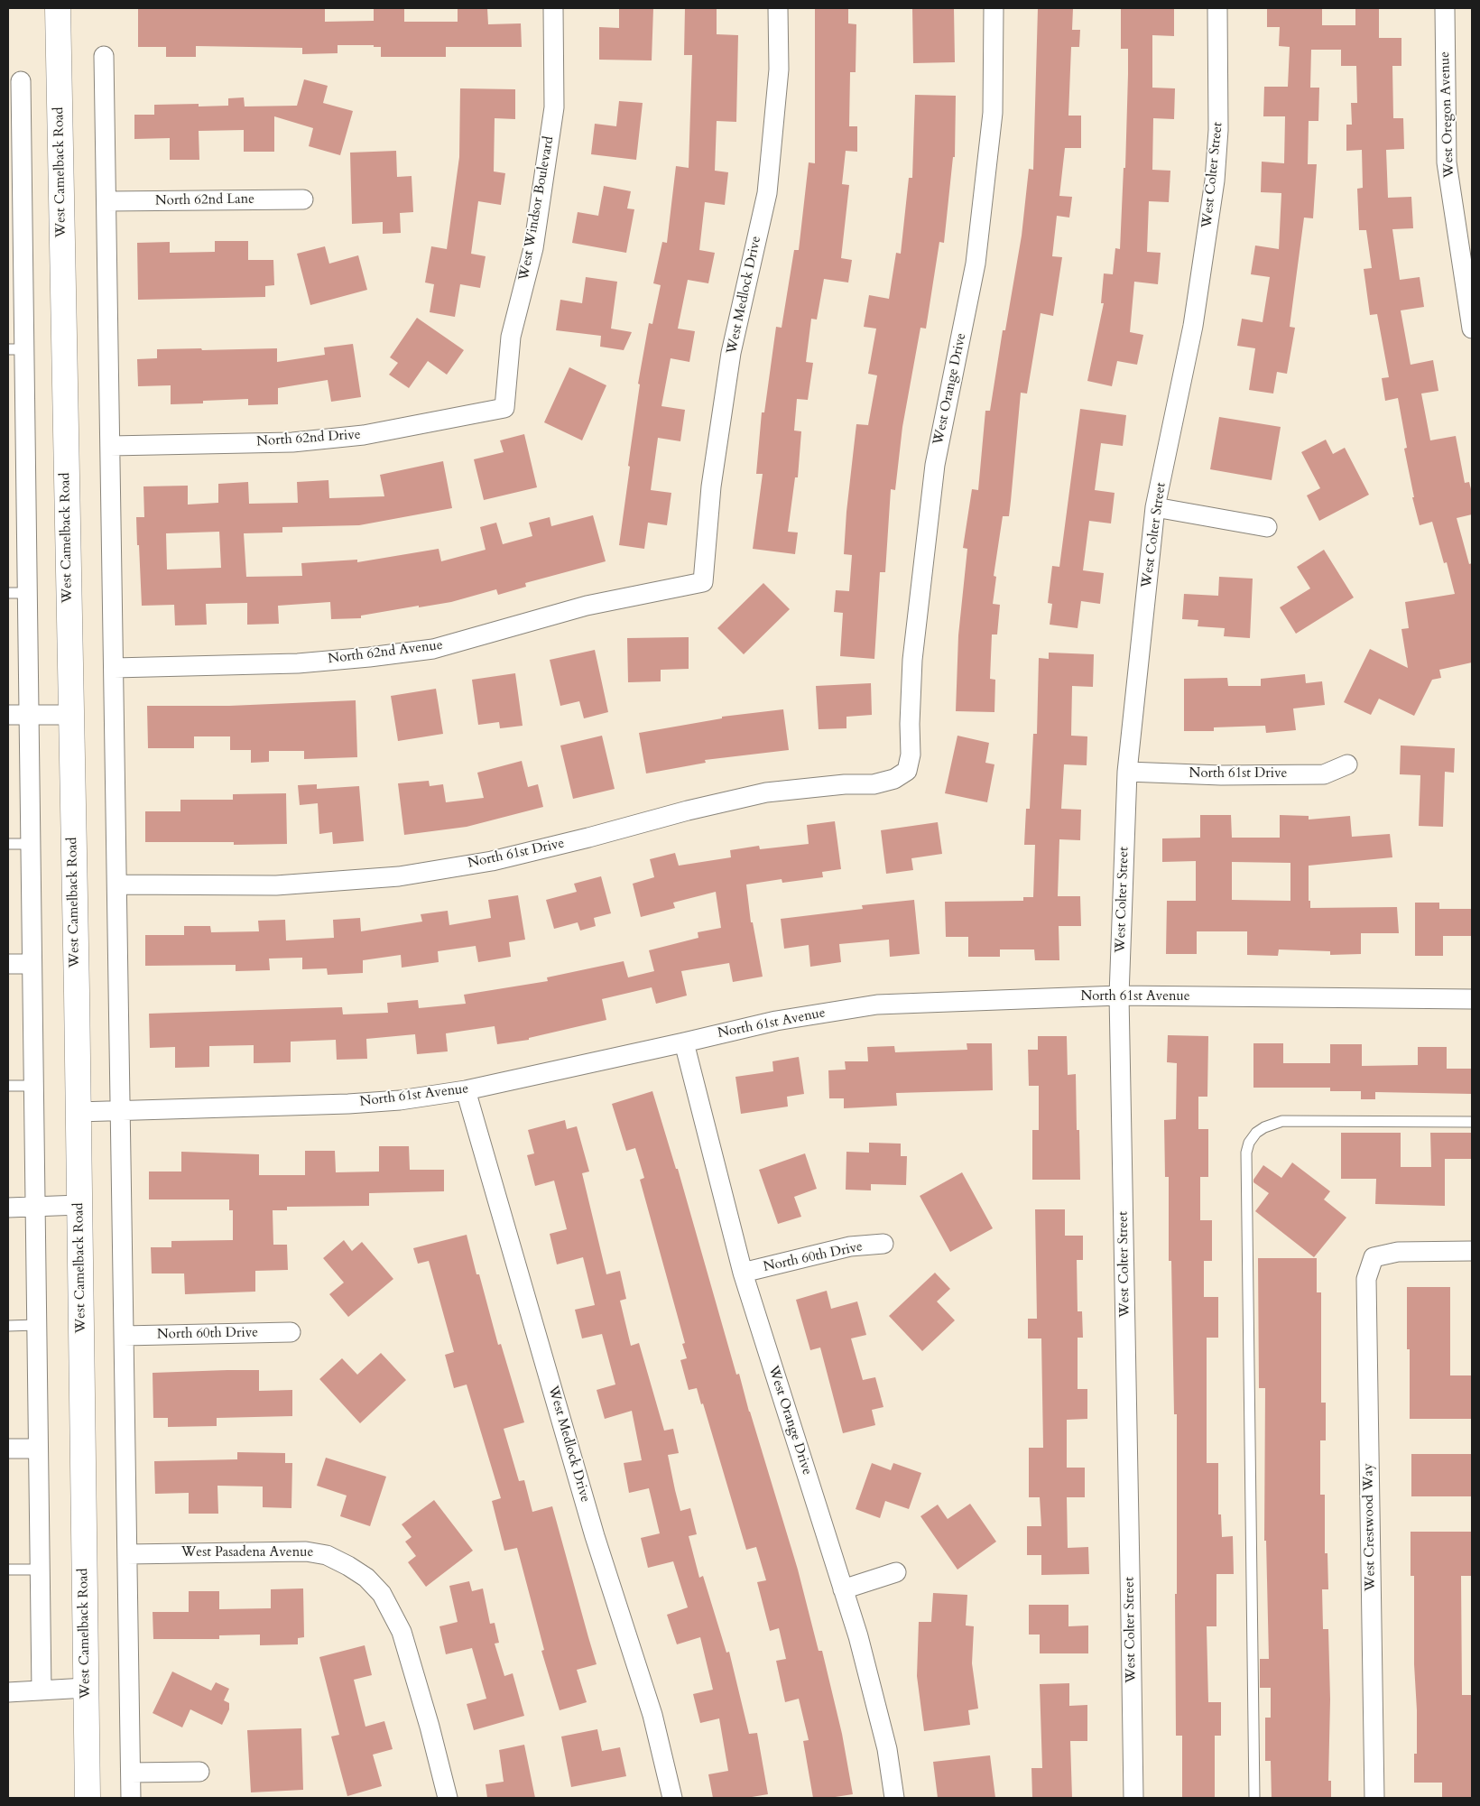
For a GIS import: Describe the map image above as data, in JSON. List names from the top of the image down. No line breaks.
{"streets":{"main road":["West Camelback Road"],"street":["West Oregon Avenue","West Colter Street","North 62nd Lane","West Windsor Boulevard","West Medlock Drive","West Orange Drive","North 62nd Drive","North 62nd Avenue","North 61st Drive","North 61st Avenue","North 60th Drive","West Crestwood Way","West Pasadena Avenue"]},"crossings":[["West Camelback Road","North 61st Avenue"],["West Colter Street","North 61st Drive"],["West Colter Street","North 61st Avenue"],["West Windsor Boulevard","North 62nd Drive"],["West Medlock Drive","North 62nd Avenue"],["West Medlock Drive","North 61st Avenue"],["West Orange Drive","North 61st Drive"],["West Orange Drive","North 61st Avenue"],["West Orange Drive","North 60th Drive"]]}
